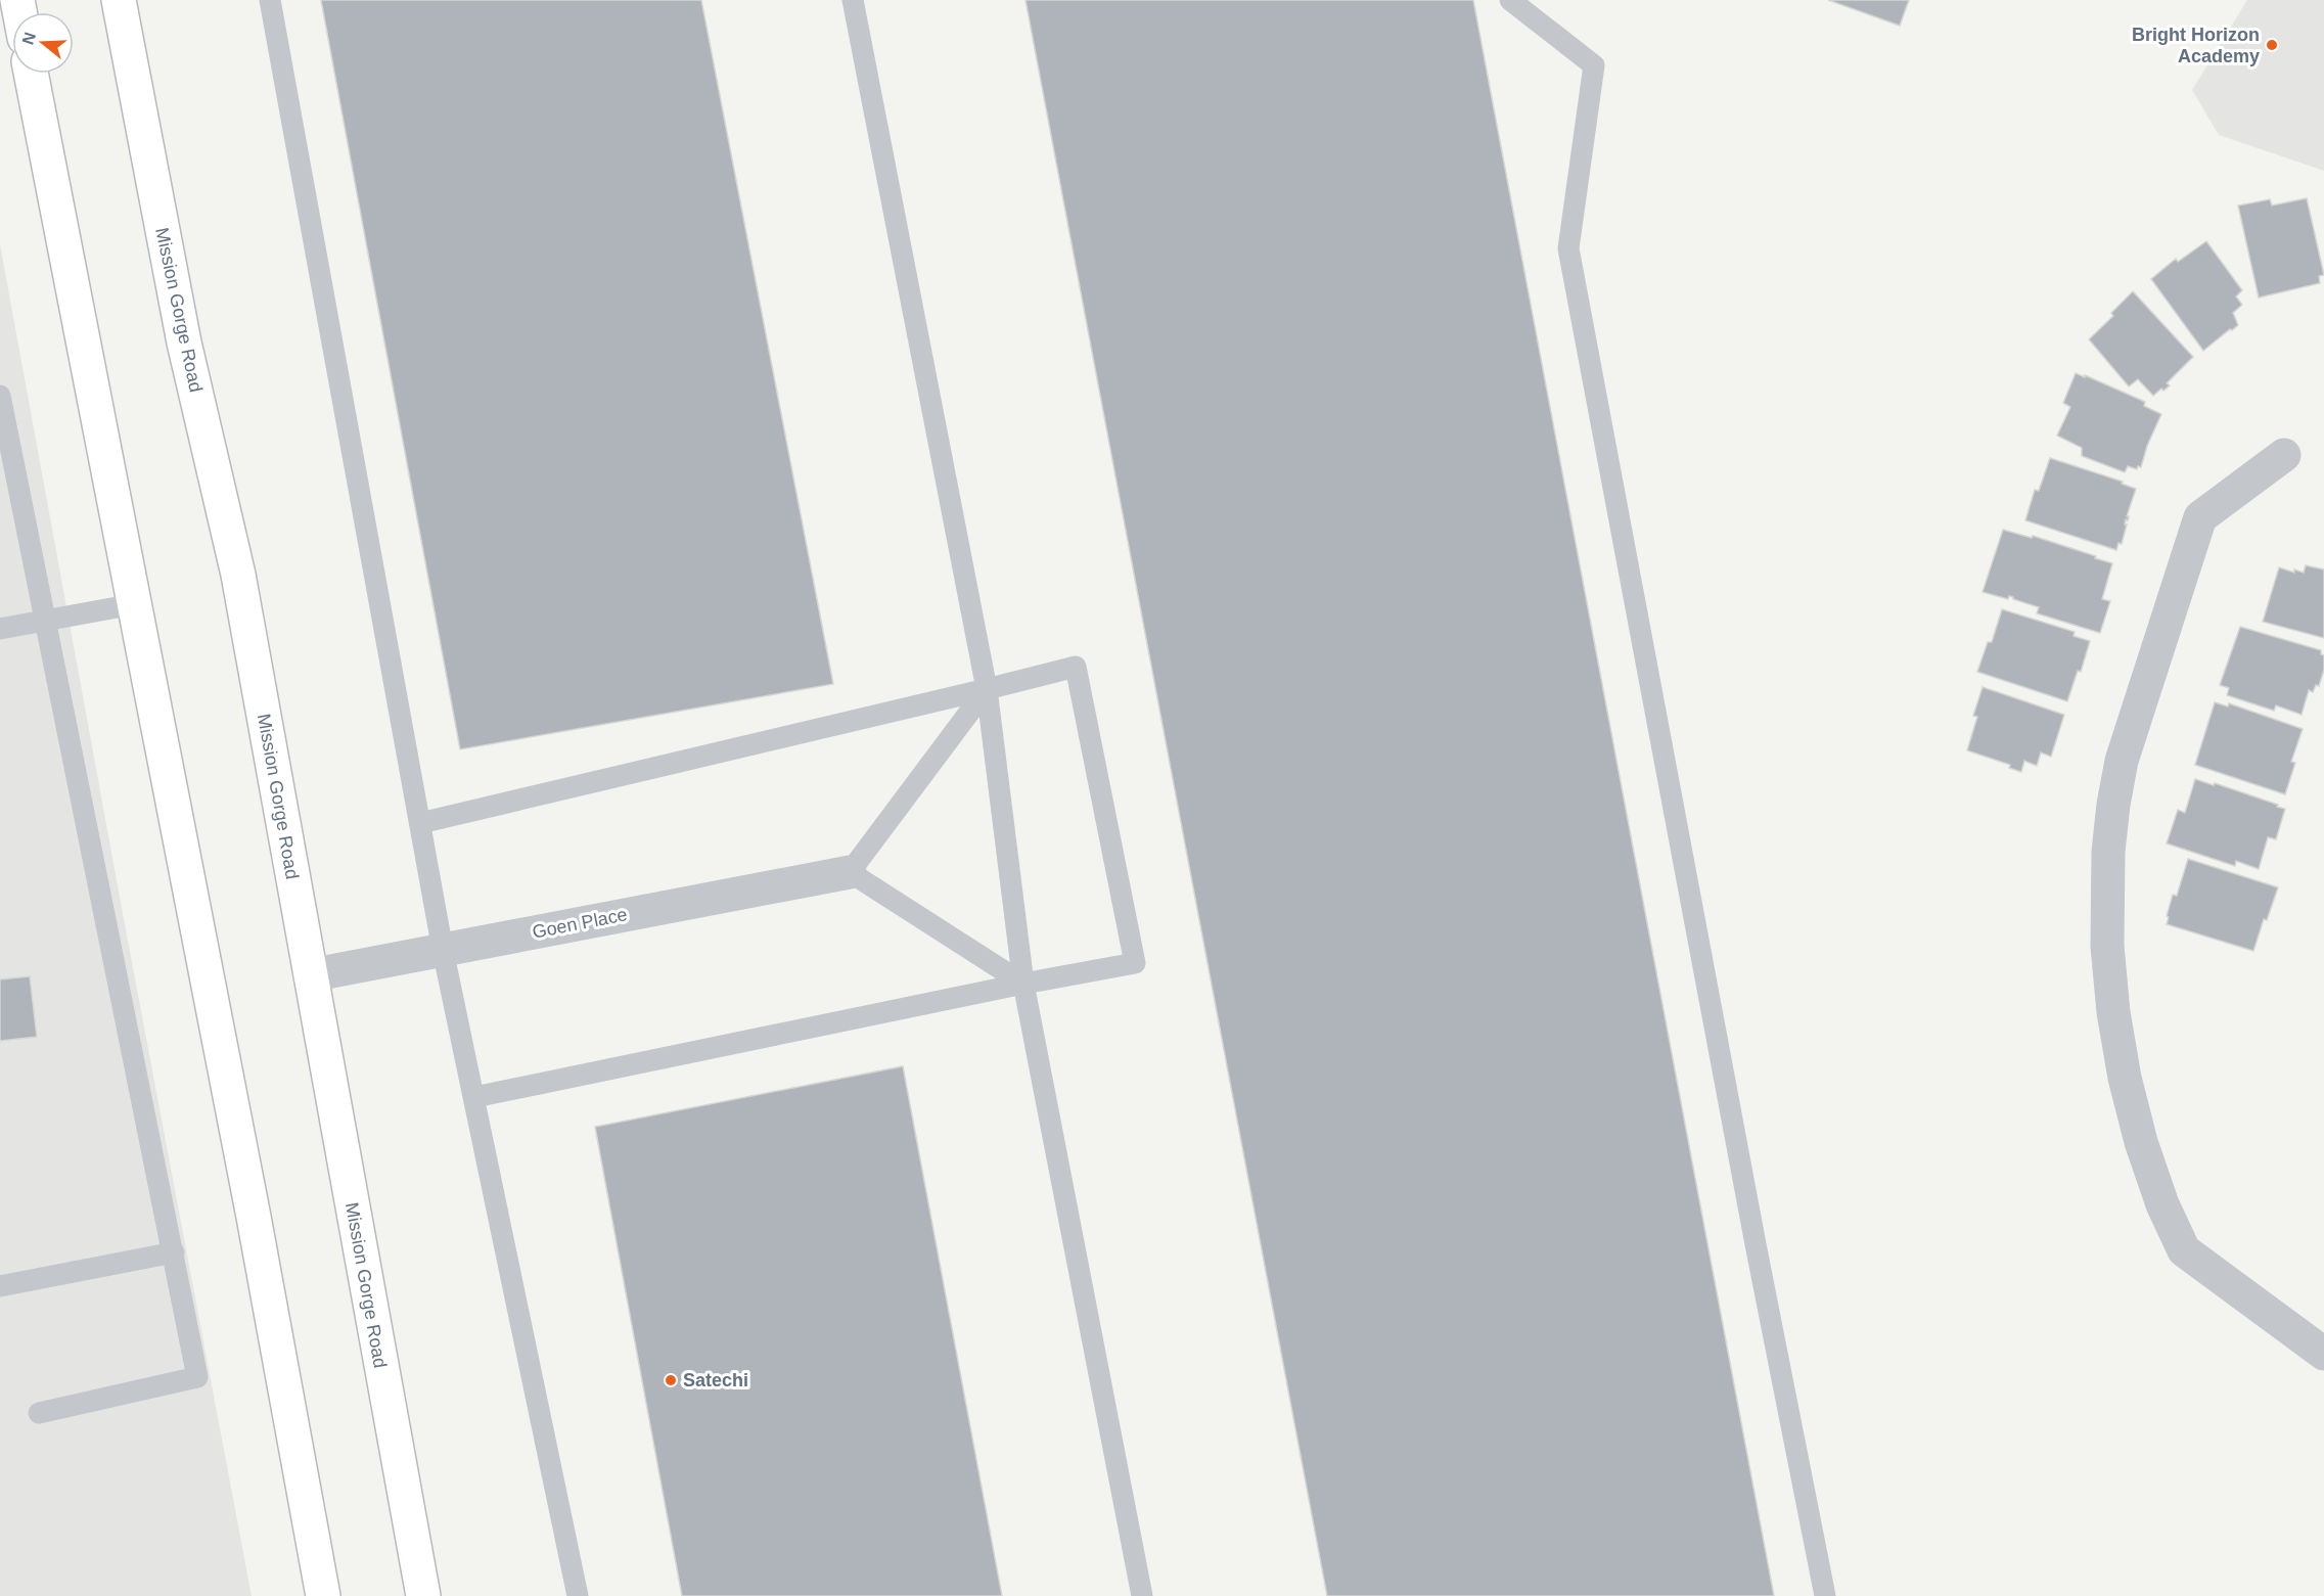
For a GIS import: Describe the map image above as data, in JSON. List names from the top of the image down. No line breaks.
{"streets":{"main road":["Mission Gorge Road"],"street":["Goen Place"]},"crossings":[["Mission Gorge Road","Goen Place"]],"places":["Bright Horizon Academy","Satechi"],"north":"left"}
